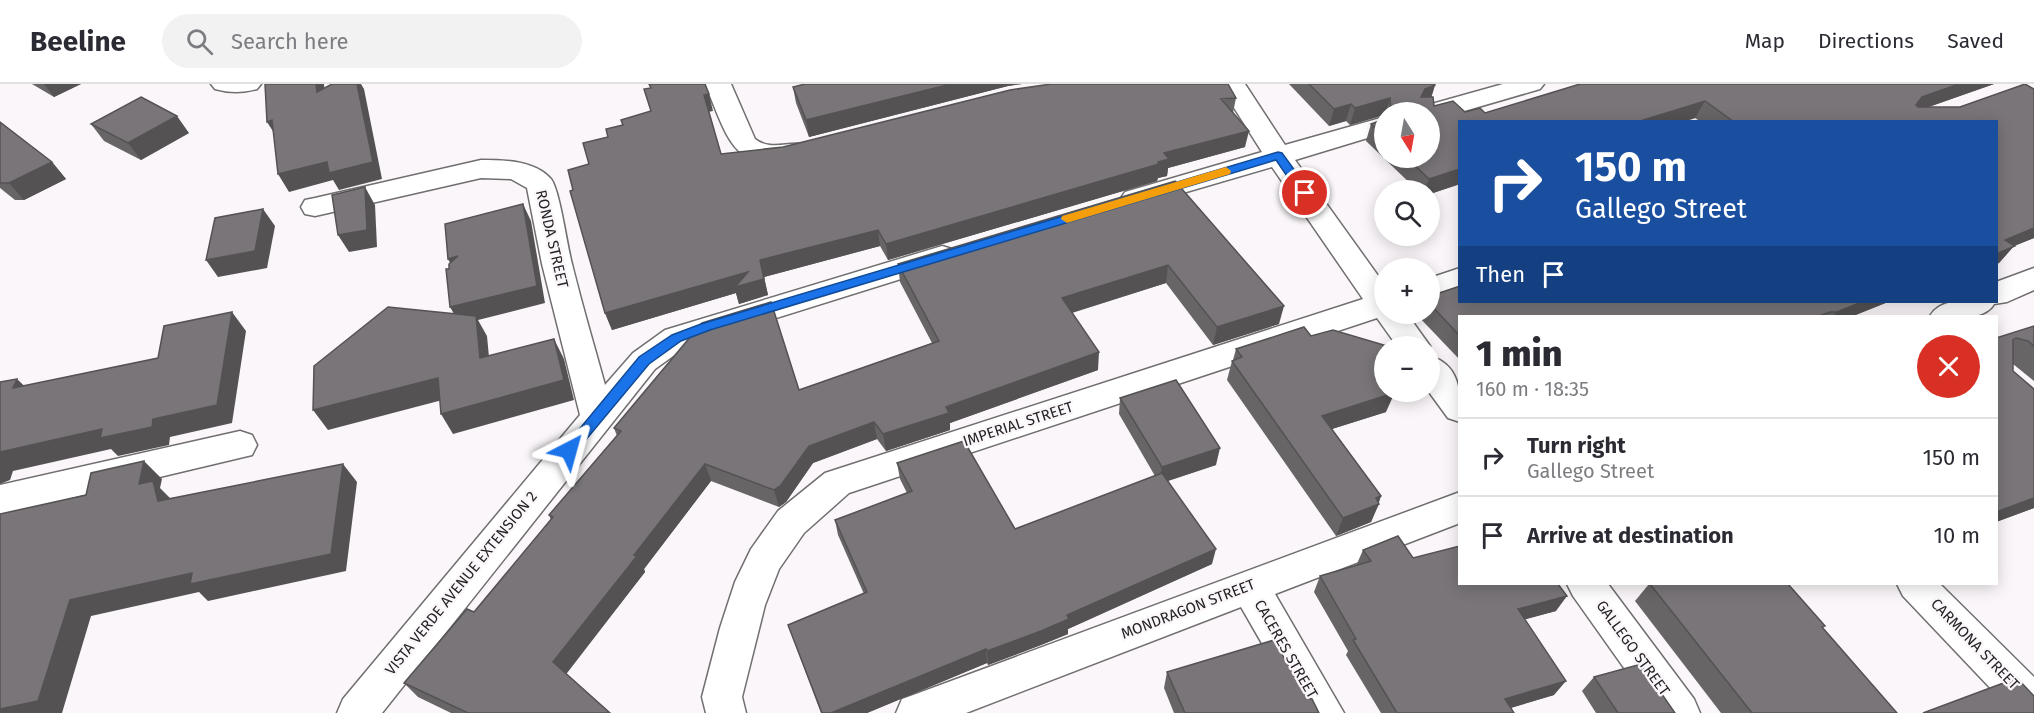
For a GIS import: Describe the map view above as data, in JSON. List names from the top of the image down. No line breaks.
{"streets":{"street":["RONDA STREET","IMPERIAL STREET","VISTA VERDE AVENUE EXTENSION 2","MONDRAGON STREET","CARMONA STREET","GALLEGO STREET","CACERES STREET"]},"crossings":[["RONDA STREET","VISTA VERDE AVENUE EXTENSION 2"],["MONDRAGON STREET","CACERES STREET"]],"north":"bottom","page":{"header":"Beeline","search":"Search here","nav":["Map","Directions","Saved"],"map_buttons":["+","−"],"turn":["150 m","Gallego Street"],"then":"Then","heading":["1 min","160 m · 18:35"],"list":[{"name":"Turn right","note":"Gallego Street","value":"150 m"},{"name":"Arrive at destination","value":"10 m"}]}}
